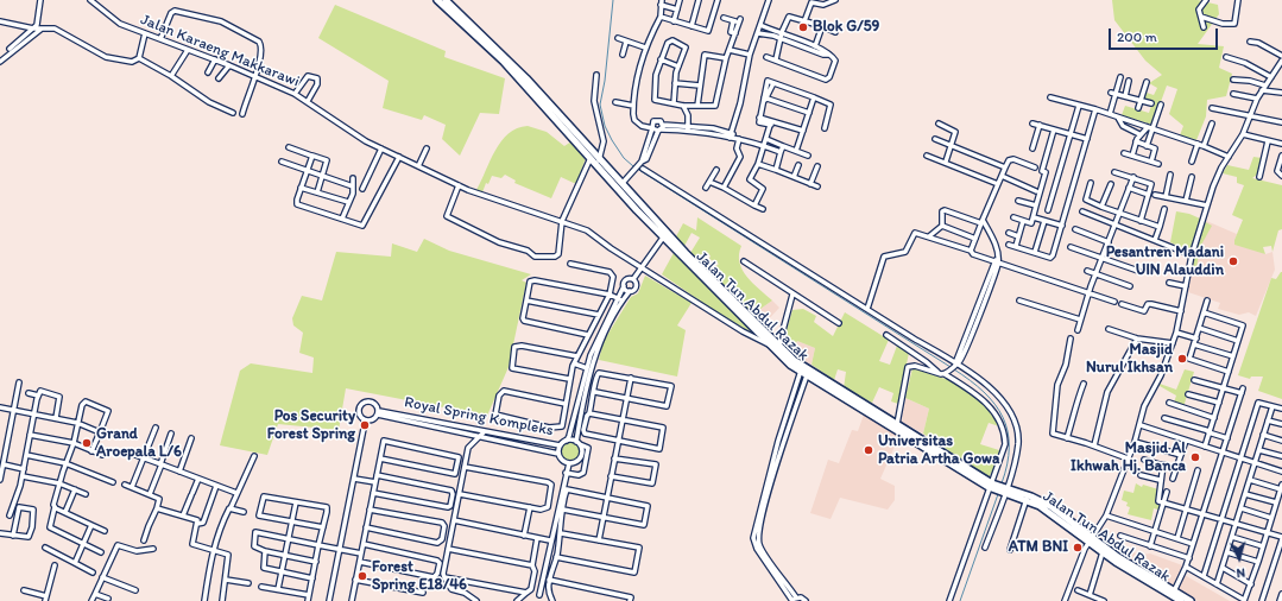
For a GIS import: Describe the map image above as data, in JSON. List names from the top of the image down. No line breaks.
{"streets":{"main road":["Jalan Tun Abdul Razak"],"street":["Jalan Karaeng Makkarawi","Royal Spring Kompleks"]},"crossings":[["Jalan Karaeng Makkarawi","Jalan Tun Abdul Razak"],["Jalan Karaeng Makkarawi","Royal Spring Kompleks"],["Jalan Tun Abdul Razak","Royal Spring Kompleks"]],"places":["Blok G/59","Pesantren Madani UIN Alauddin","Masjid Nurul Ikhsan","Pos Security Forest Spring","Grand Aroepala L/6","Universitas Patria Artha Gowa","Masjid Al Ikhwah Hj. Banca","ATM BNI","Forest Spring E18/46"],"scale_bar":"200 m","north":"bottom"}
